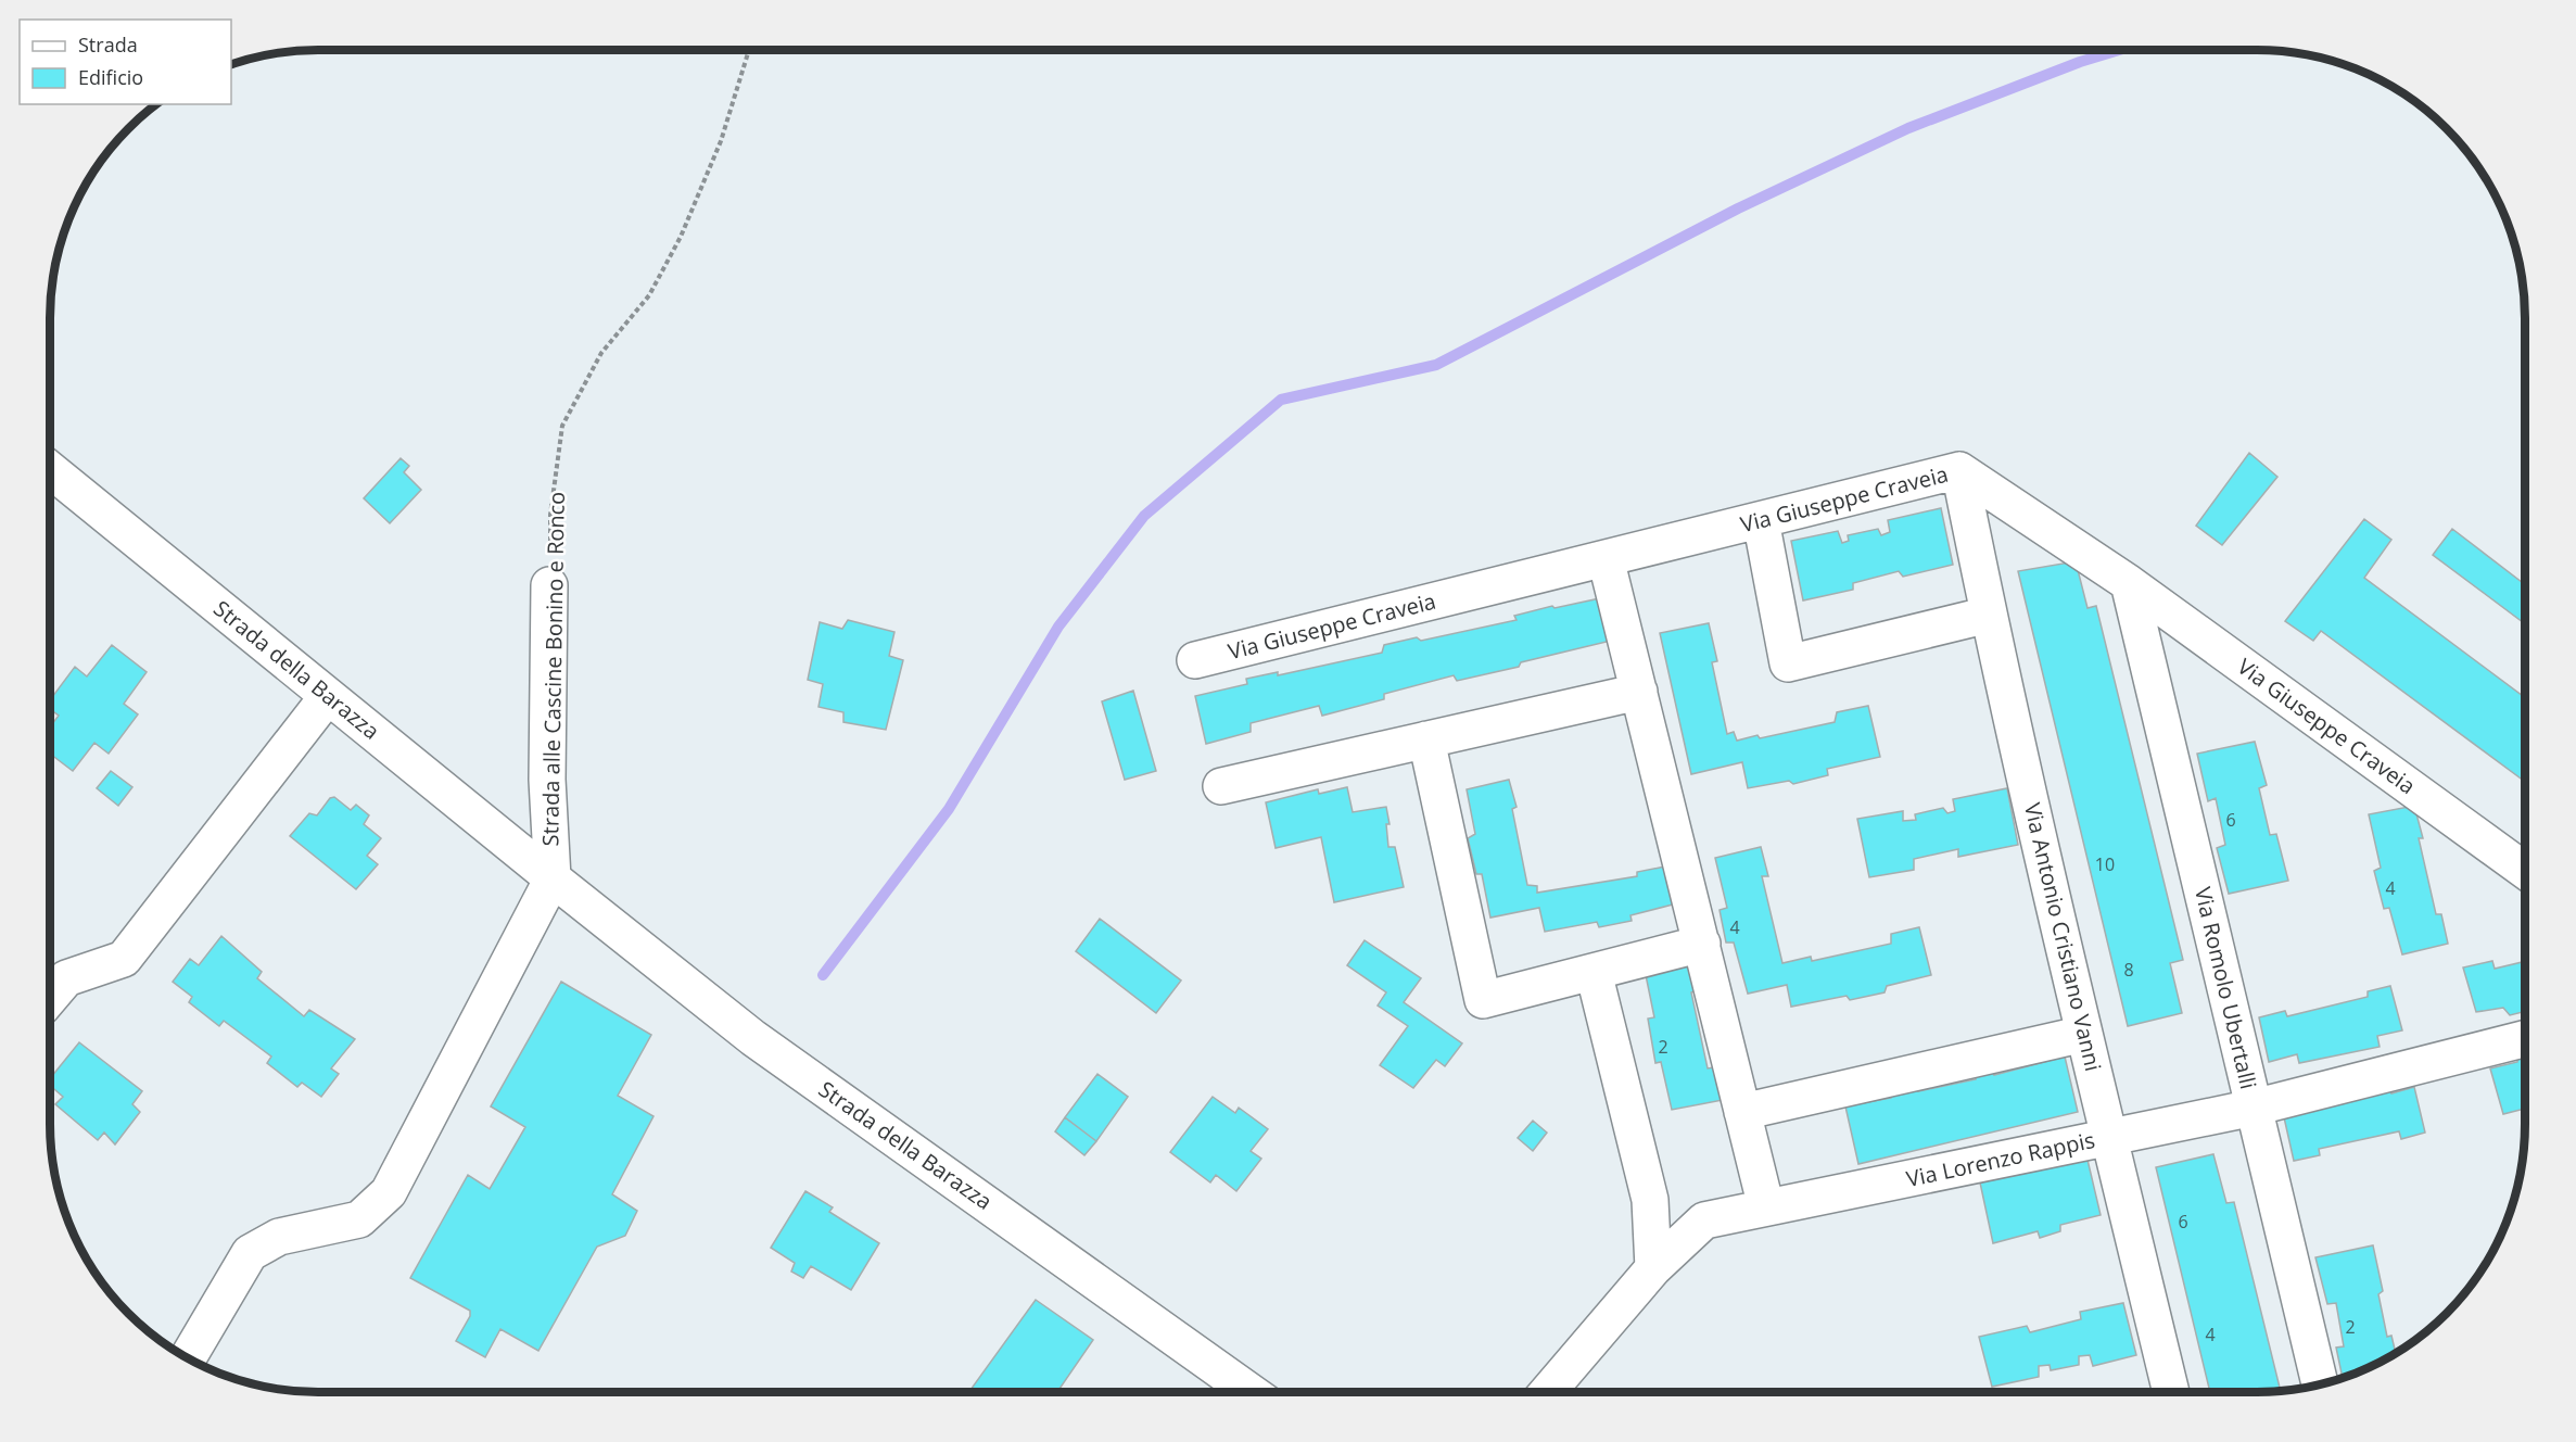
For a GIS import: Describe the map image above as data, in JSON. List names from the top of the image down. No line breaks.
{"streets":{"street":["Via Giuseppe Craveia","Strada alle Cascine Bonino e Ronco","Strada della Barazza","Via Antonio Cristiano Vanni","Via Romolo Ubertalli","Via Lorenzo Rappis"]},"crossings":[["Via Giuseppe Craveia","Via Antonio Cristiano Vanni"],["Via Giuseppe Craveia","Via Romolo Ubertalli"],["Strada alle Cascine Bonino e Ronco","Strada della Barazza"],["Via Antonio Cristiano Vanni","Via Lorenzo Rappis"],["Via Romolo Ubertalli","Via Lorenzo Rappis"]],"house_numbers":["6","10","4","4","8","2","6","2","4"],"legend":["Strada","Edificio"]}
